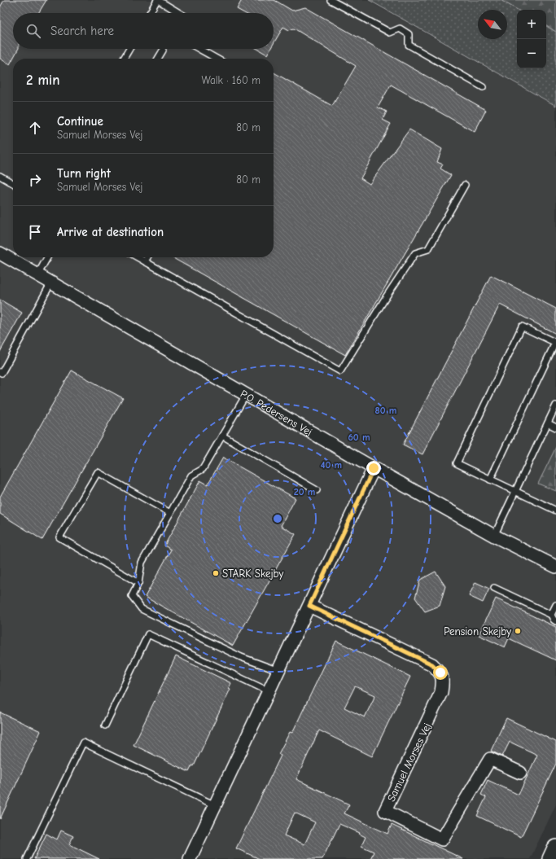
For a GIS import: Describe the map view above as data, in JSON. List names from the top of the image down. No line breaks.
{"streets":{"street":["P.O. Pedersens Vej","Samuel Morses Vej"]},"places":["STARK Skejby","Pension Skejby"],"north":"top left","page":{"map_buttons":["+","−"],"search":"Search here","heading":["2 min","Walk · 160 m"],"list":[["Continue","Samuel Morses Vej","80 m"],["Turn right","Samuel Morses Vej","80 m"],"Arrive at destination"]},"rings":["80 m","60 m","40 m","20 m"]}
